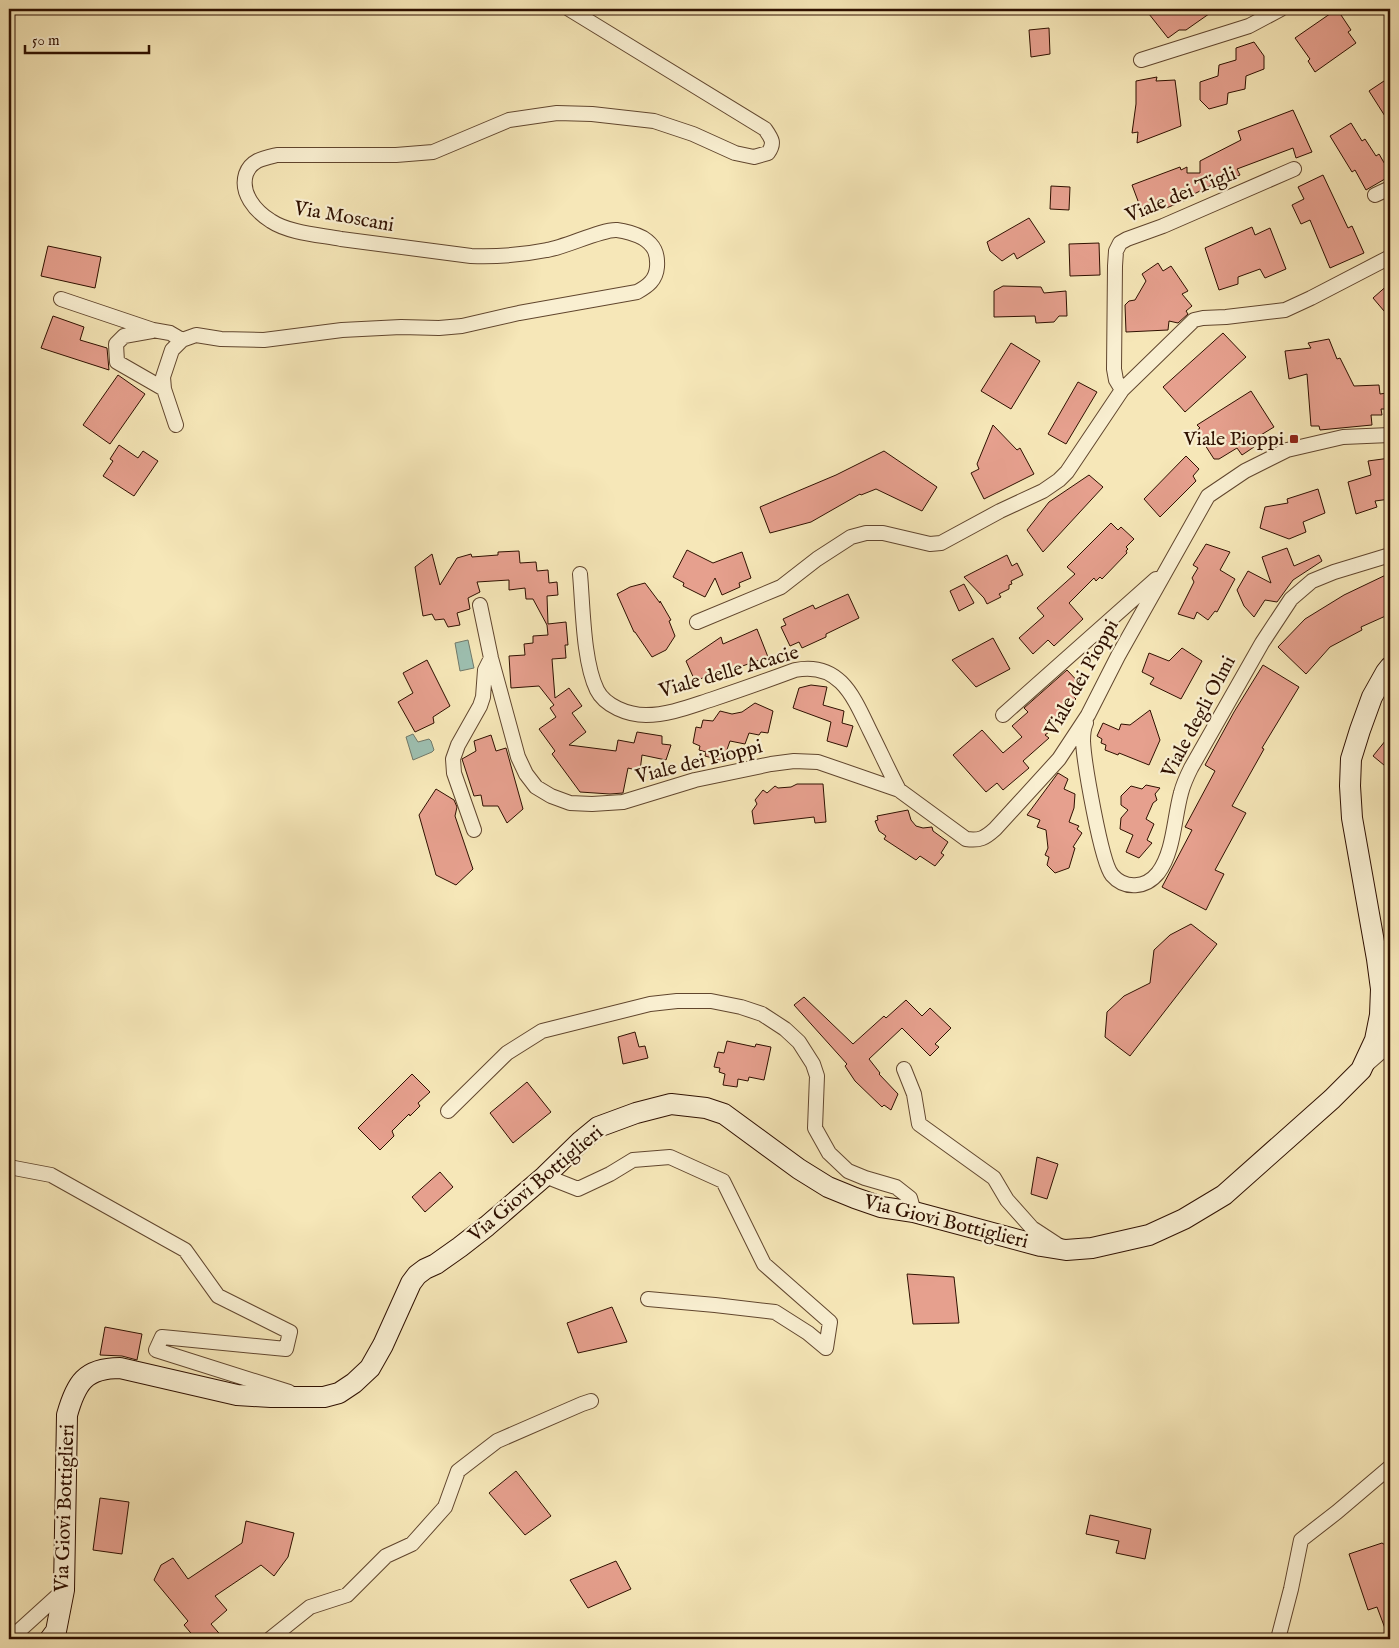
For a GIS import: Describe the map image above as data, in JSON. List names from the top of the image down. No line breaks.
{"streets":{"street":["Viale dei Tigli","Via Moscani","Viale delle Acacie","Viale dei Pioppi","Viale degli Olmi","Via Giovi Bottiglieri"]},"crossings":[["Viale delle Acacie","Viale dei Pioppi"],["Viale dei Pioppi","Viale degli Olmi"]],"places":{"transit":["Viale Pioppi"]},"scale_bar":"50 m"}
